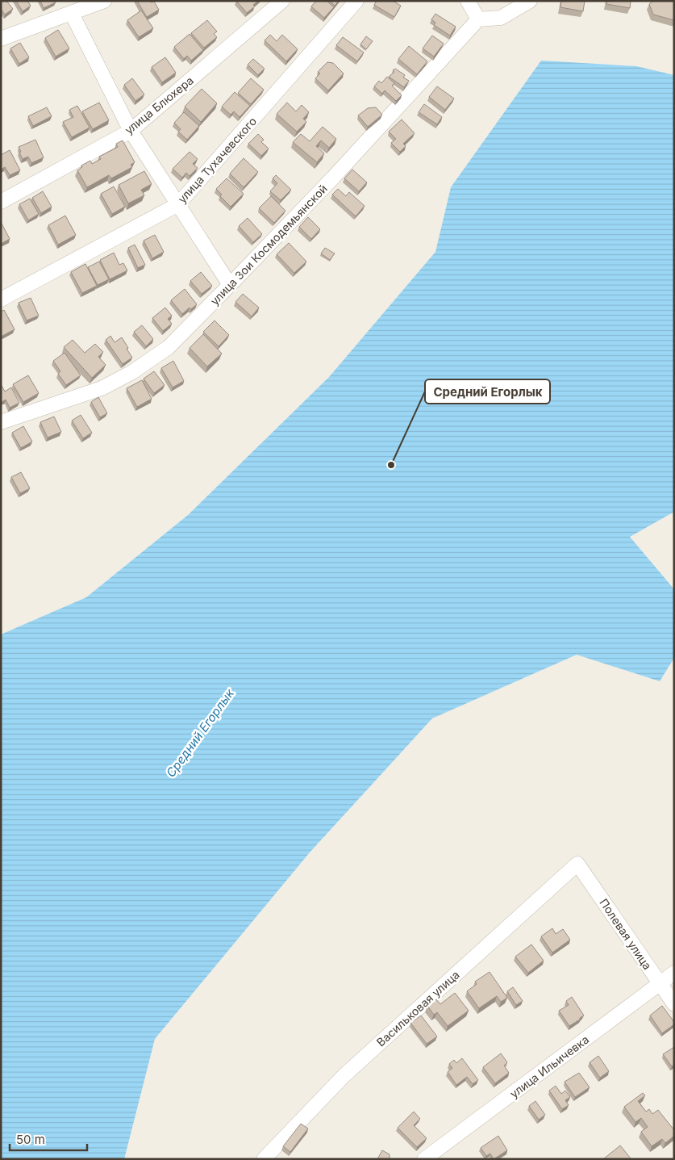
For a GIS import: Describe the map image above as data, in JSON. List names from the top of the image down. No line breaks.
{"streets":{"street":["улица Блюхера","улица Тухачевского","улица Зои Космодемьянской","Полевая улица","Васильковая улица","улица Ильичевка"]},"crossings":[["Полевая улица","Васильковая улица"],["Полевая улица","улица Ильичевка"]],"water":["Средний Егорлык"],"places":["Средний Егорлык"],"scale_bar":"50 m"}
